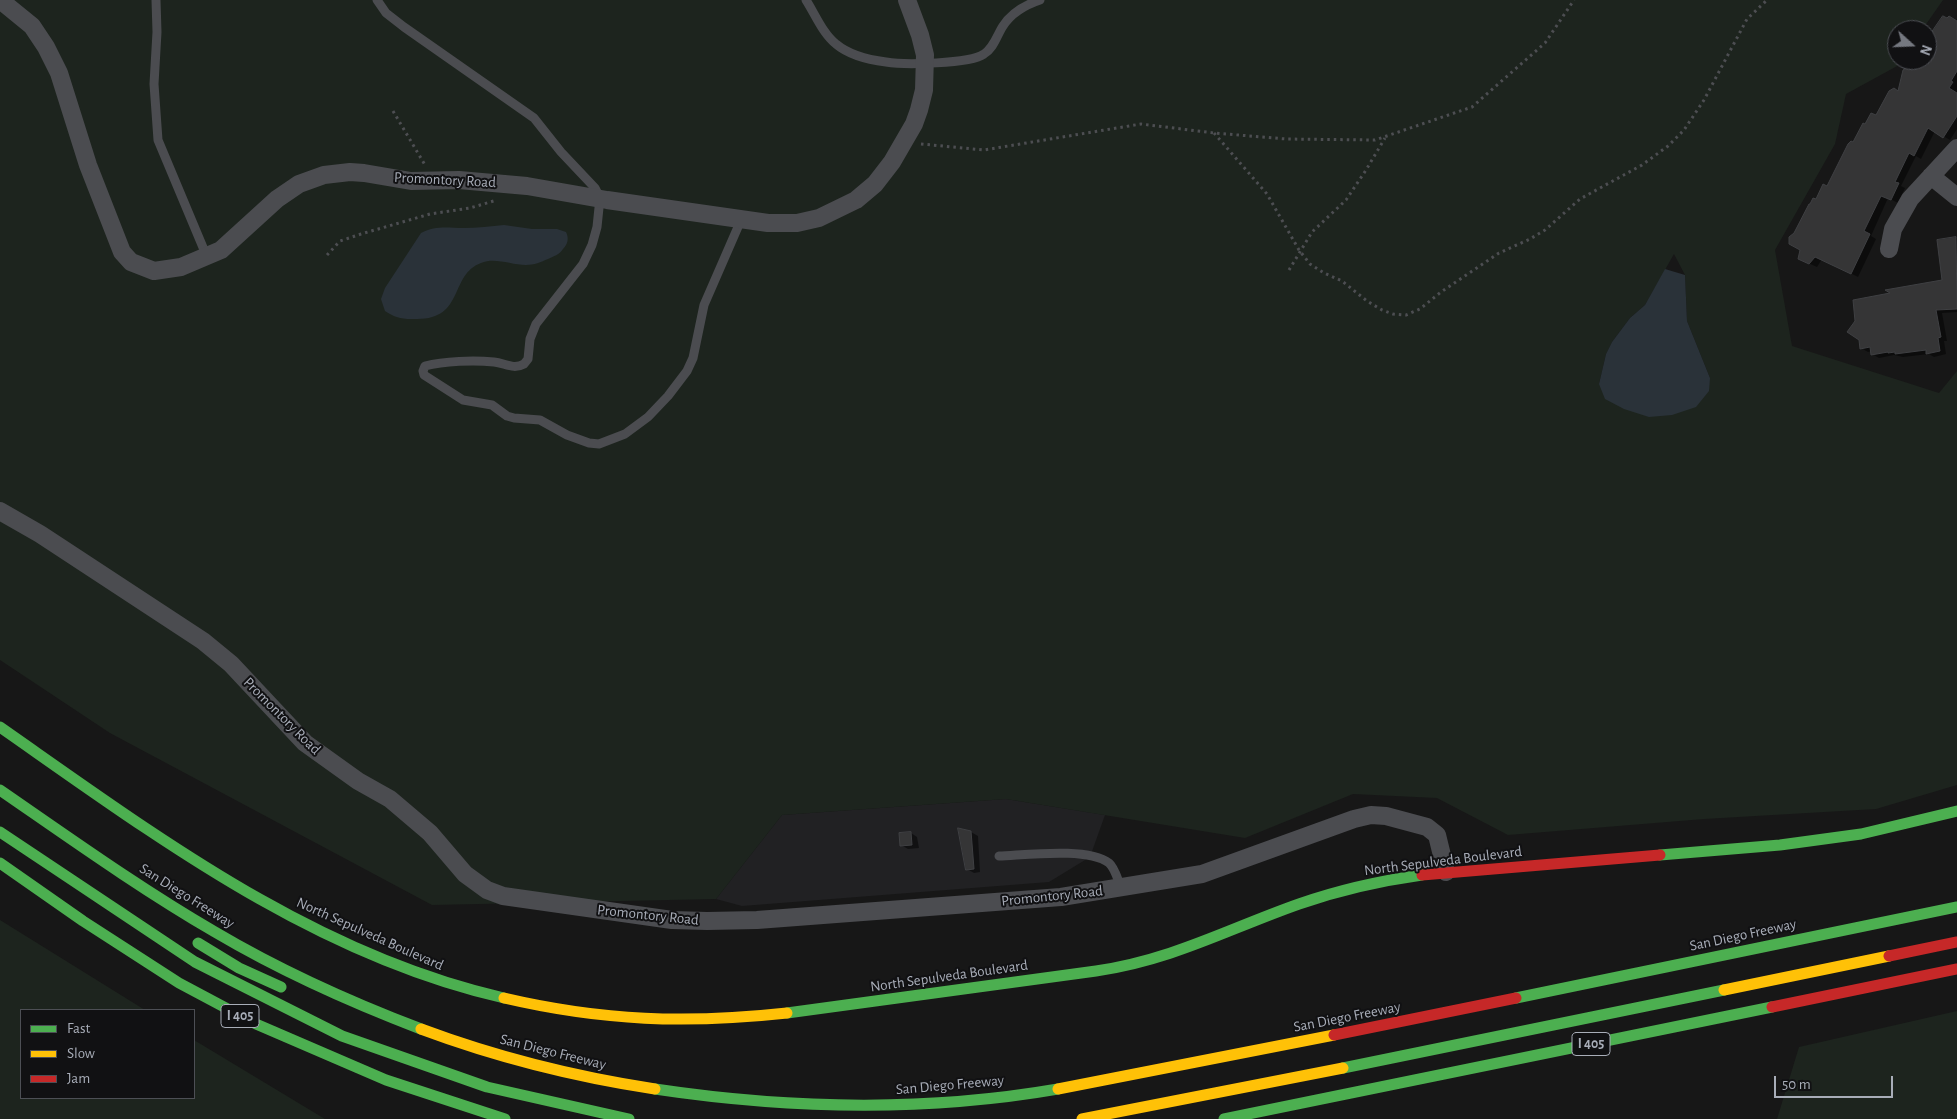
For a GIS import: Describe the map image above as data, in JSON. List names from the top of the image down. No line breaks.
{"streets":{"main road":["North Sepulveda Boulevard","San Diego Freeway","I 405"],"street":["Promontory Road"]},"crossings":[["Promontory Road","North Sepulveda Boulevard"]],"legend":["Fast","Slow","Jam"],"scale_bar":"50 m","north":"right"}
